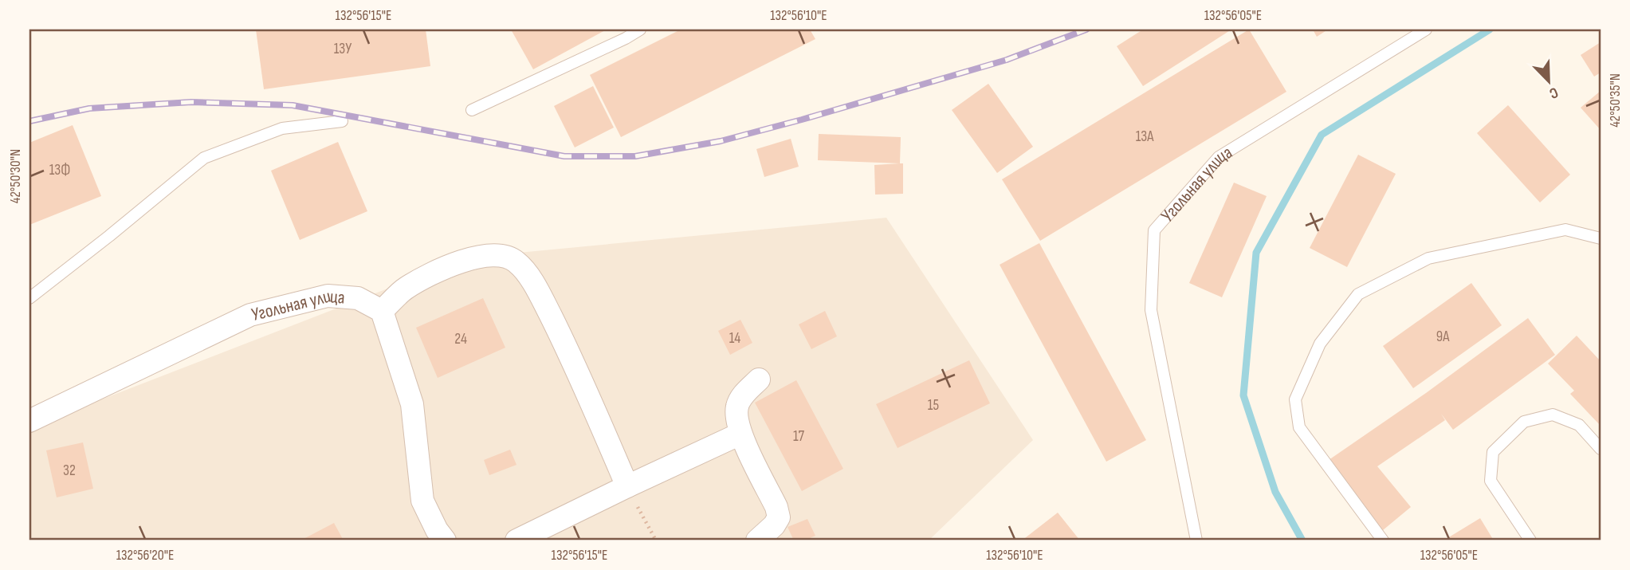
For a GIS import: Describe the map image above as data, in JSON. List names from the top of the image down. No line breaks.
{"streets":{"street":["Угольная улица"]},"house_numbers":["13У","13А","13Ф","9А","14","24","15","17","32"],"north":"bottom right","coordinates":["132°56'15\"E","132°56'10\"E","132°56'05\"E","42°50'35\"N","42°50'30\"N","132°56'20\"E"]}
